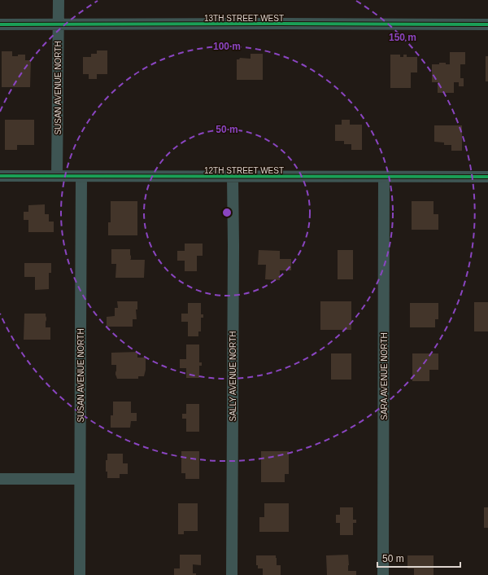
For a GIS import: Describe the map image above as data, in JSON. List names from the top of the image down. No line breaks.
{"streets":{"street":["13TH STREET WEST","SUSAN AVENUE NORTH","12TH STREET WEST","SALLY AVENUE NORTH","SARA AVENUE NORTH"]},"crossings":[["13TH STREET WEST","SUSAN AVENUE NORTH"],["SUSAN AVENUE NORTH","12TH STREET WEST"],["12TH STREET WEST","SALLY AVENUE NORTH"],["12TH STREET WEST","SARA AVENUE NORTH"]],"scale_bar":"50 m","rings":["150 m","100 m","50 m"]}
